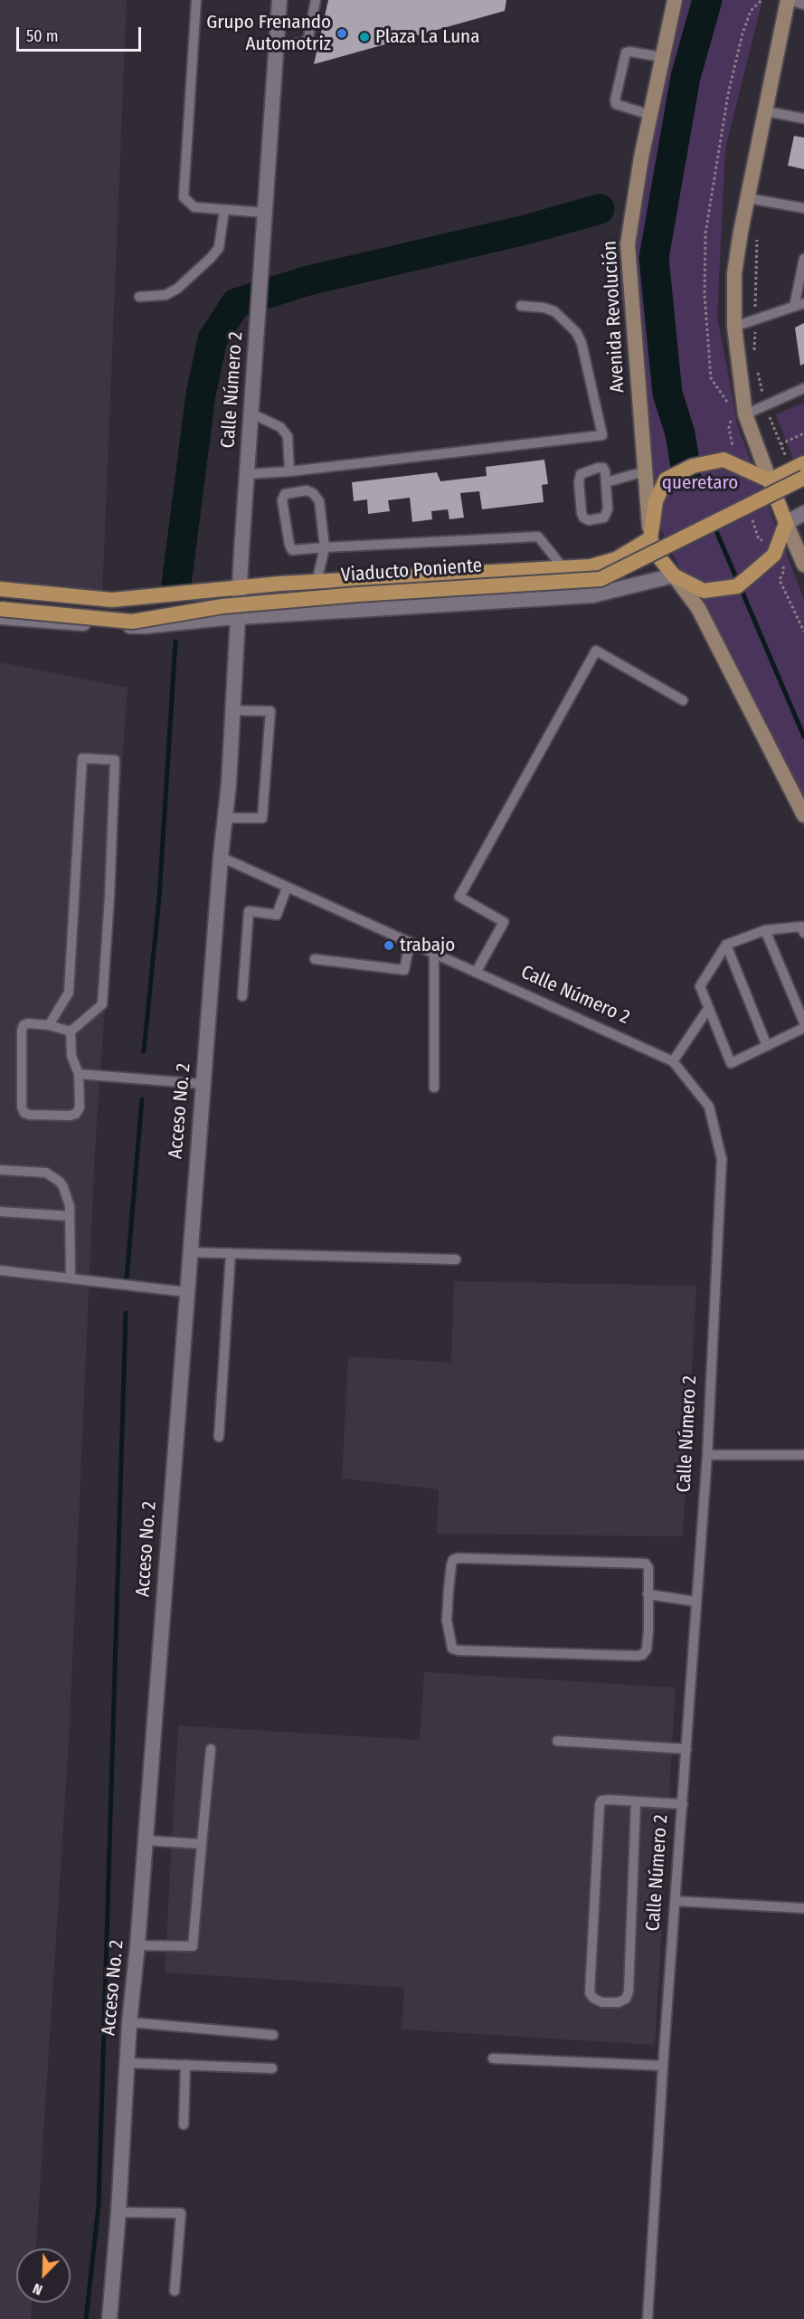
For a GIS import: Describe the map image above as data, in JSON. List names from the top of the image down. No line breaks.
{"streets":{"main road":["Avenida Revolución","Viaducto Poniente"],"street":["Calle Número 2","Acceso No. 2"]},"crossings":[["Calle Número 2","Acceso No. 2"]],"parks":["queretaro"],"places":["Grupo Frenando Automotriz","Plaza La Luna","trabajo"],"scale_bar":"50 m","north":"bottom left"}
